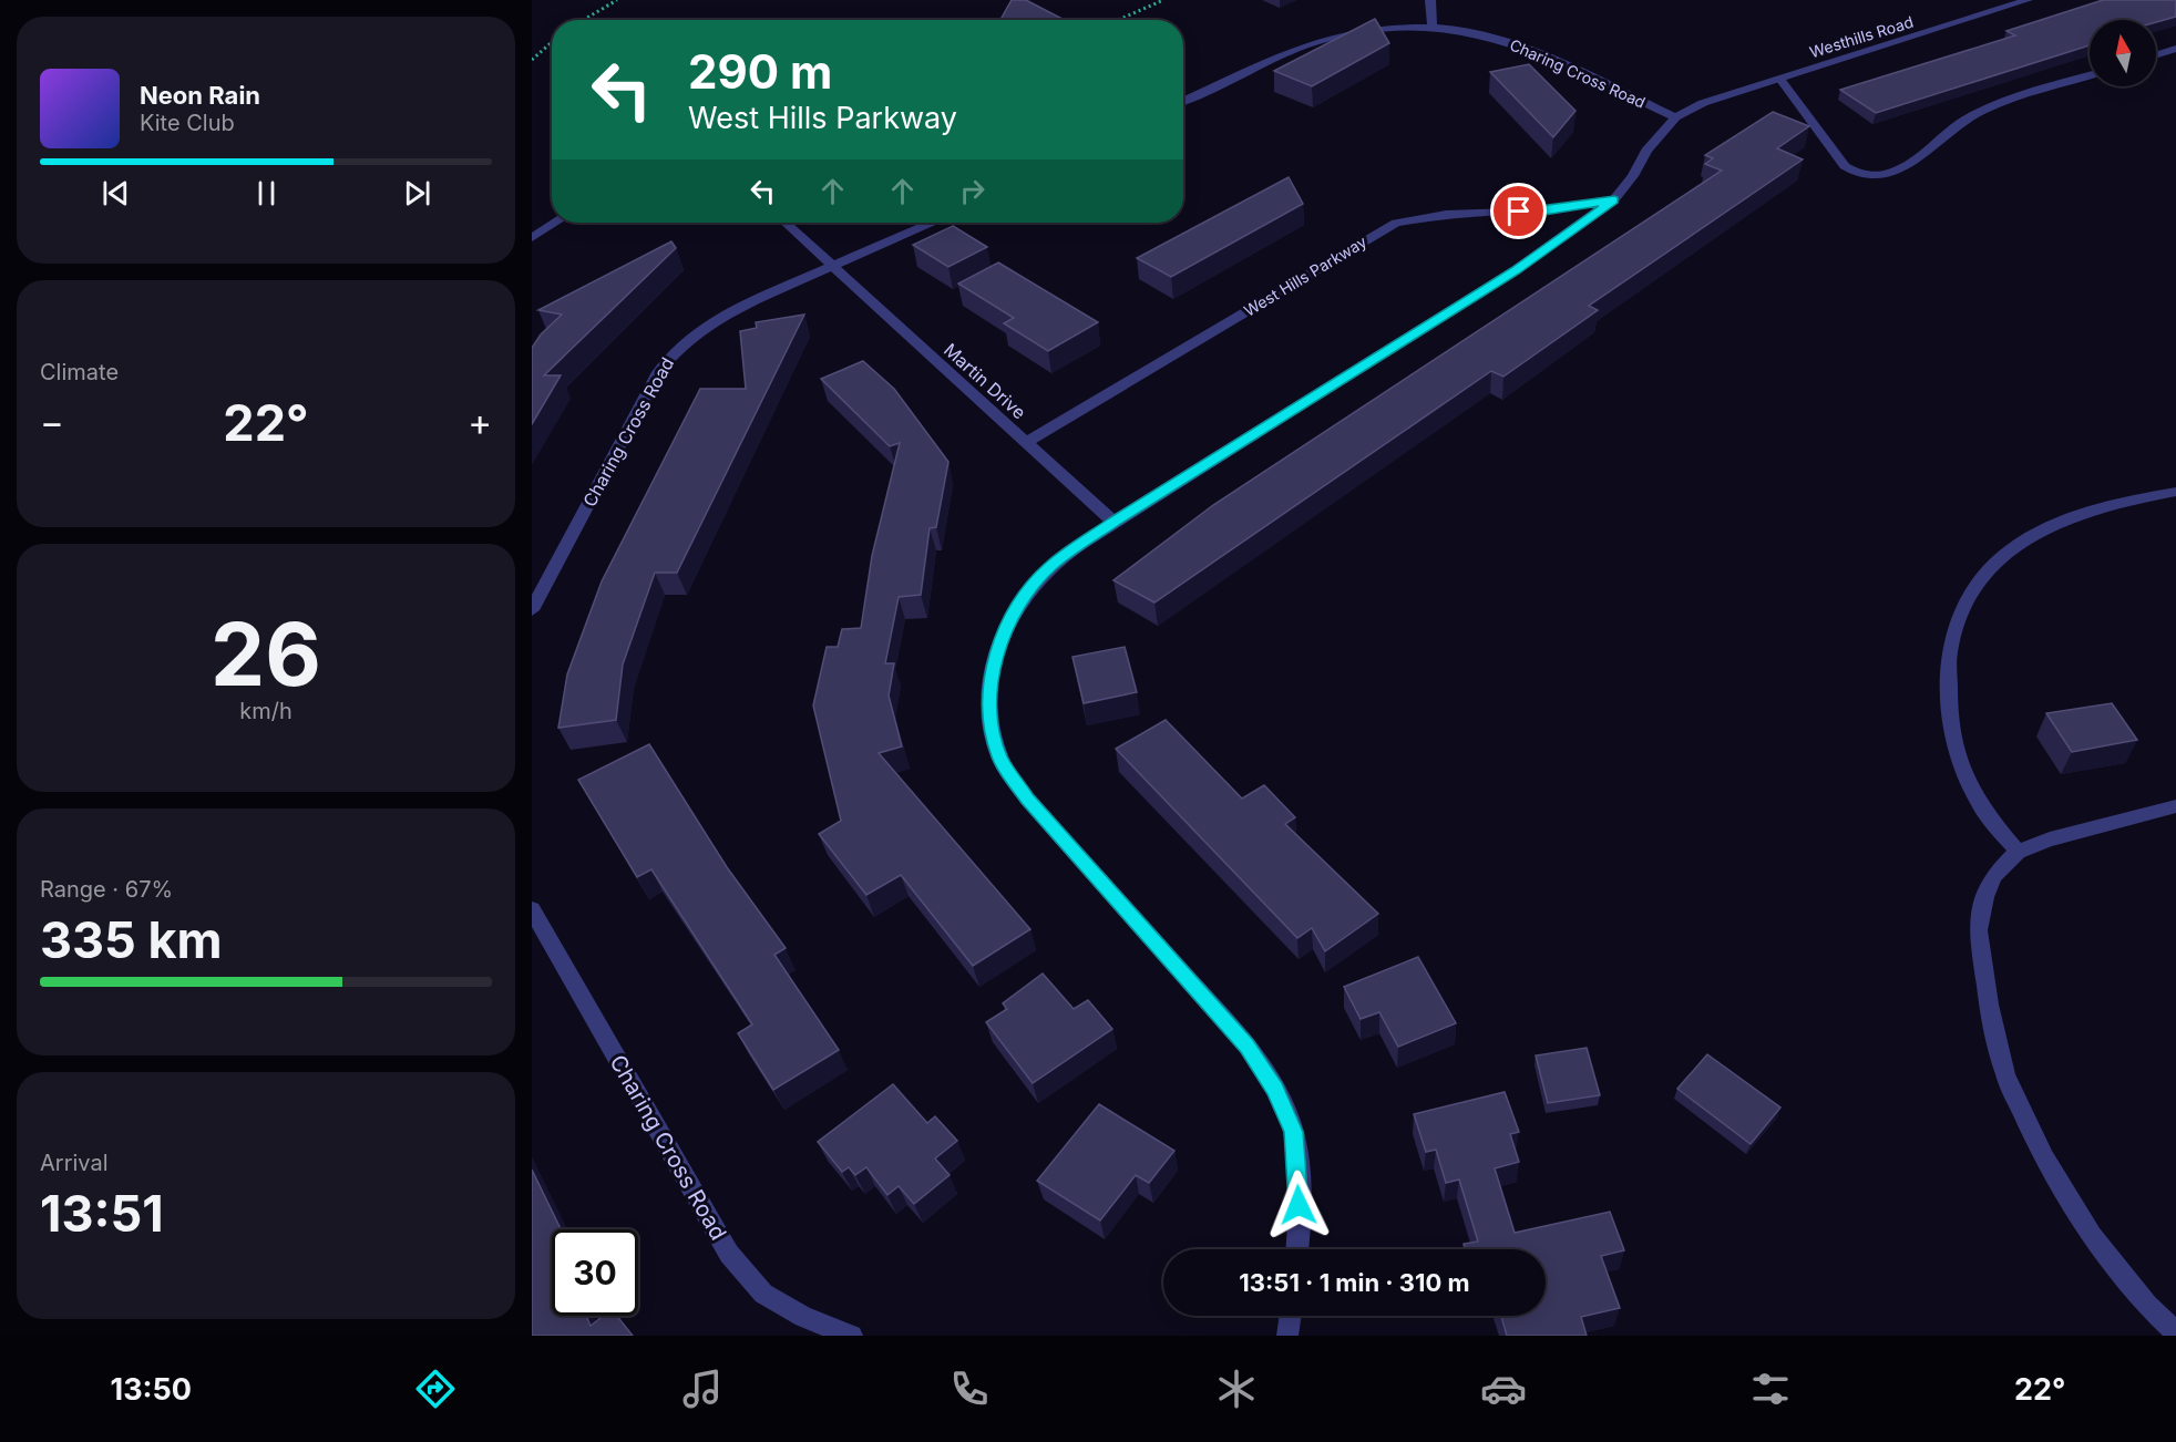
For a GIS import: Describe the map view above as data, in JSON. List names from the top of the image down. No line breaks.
{"streets":{"street":["Westhills Road","Charing Cross Road","West Hills Parkway","Martin Drive"]},"crossings":[["Charing Cross Road","Martin Drive"],["West Hills Parkway","Martin Drive"]],"north":"top","page":{"turn":["290 m","West Hills Parkway"],"song":["Neon Rain","Kite Club"],"tile":["Climate",["26","km/h"],["Range · 67%","335 km"],["Arrival","13:51"]],"heat":["−","22°","+"],"limit":"30","trip":"13:51 · 1 min · 310 m","tabs":["13:50","22°"]}}
